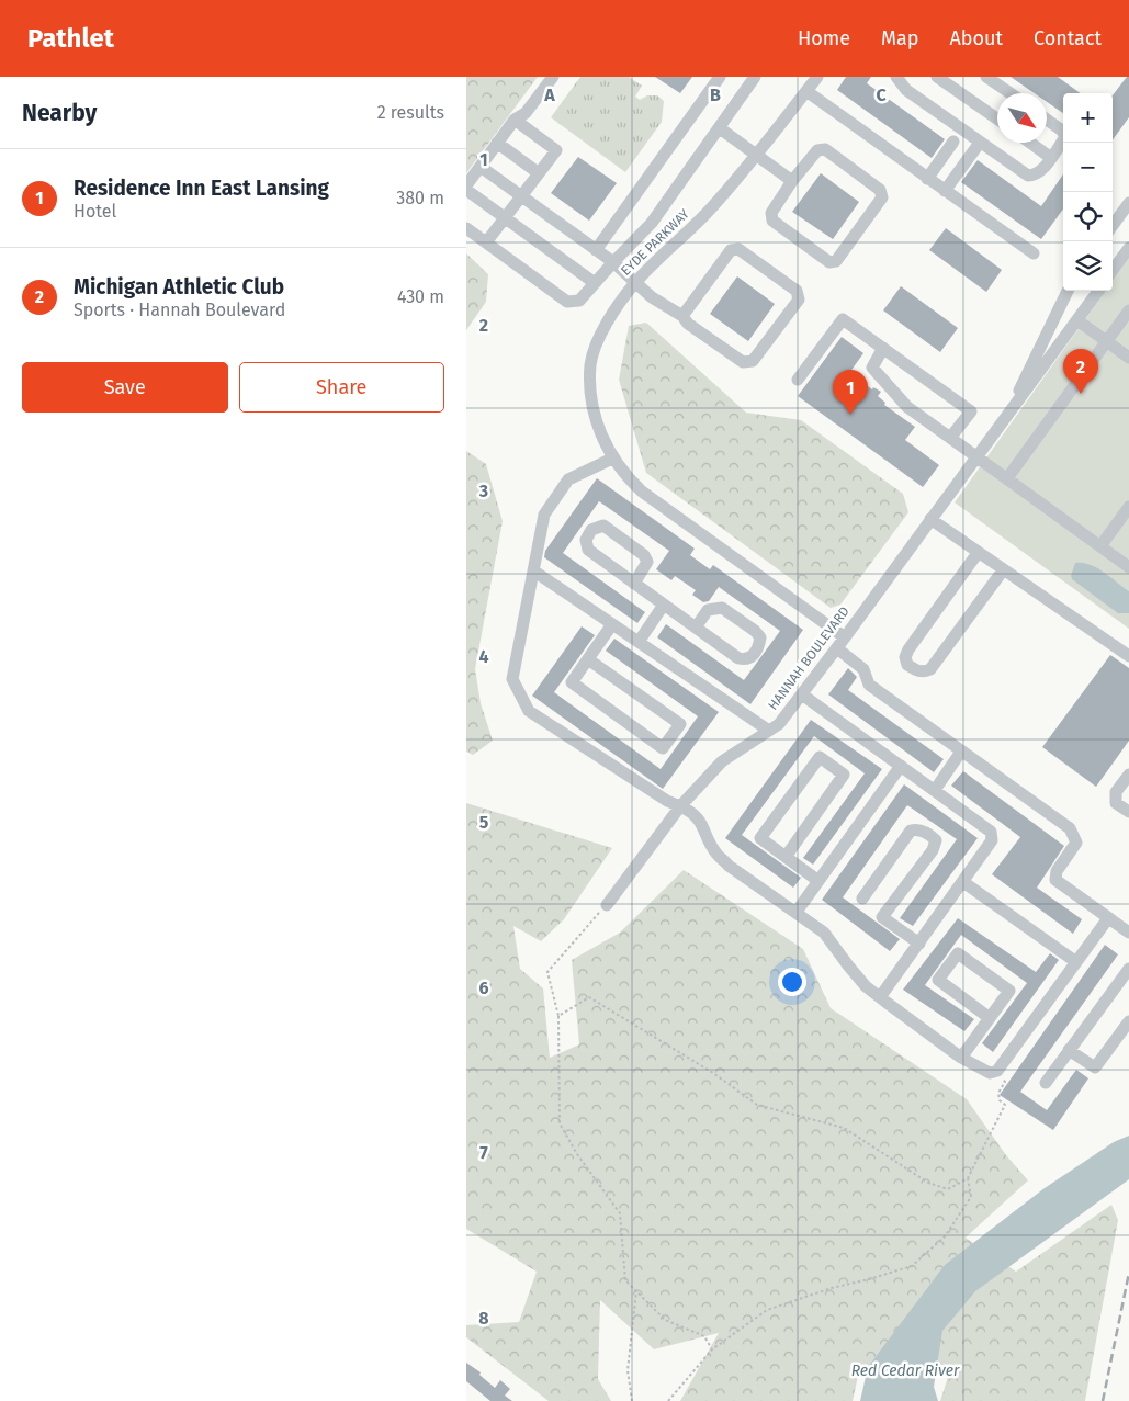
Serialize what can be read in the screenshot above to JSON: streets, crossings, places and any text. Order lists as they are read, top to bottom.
{
  "streets": {
    "street": ["EYDE PARKWAY", "HANNAH BOULEVARD"]
  },
  "crossings": [
    ["EYDE PARKWAY", "HANNAH BOULEVARD"]
  ],
  "water": ["Red Cedar River"],
  "north": "bottom right",
  "page": {
    "header": "Pathlet",
    "nav": [
      "Home",
      "Map",
      "About",
      "Contact"
    ],
    "heading": ["Nearby", "2 results"],
    "map_buttons": ["+", "−"],
    "list": [
      {
        "mark": "1",
        "name": "Residence Inn East Lansing",
        "note": "Hotel",
        "value": "380 m"
      },
      {
        "mark": "2",
        "name": "Michigan Athletic Club",
        "note": "Sports · Hannah Boulevard",
        "value": "430 m"
      }
    ],
    "buttons": ["Save", "Share"],
    "pins": ["2", "1"]
  },
  "grid": {
    "columns": ["A", "B", "C"],
    "rows": [
      "1",
      "2",
      "3",
      "4",
      "5",
      "6",
      "7",
      "8"
    ]
  }
}
